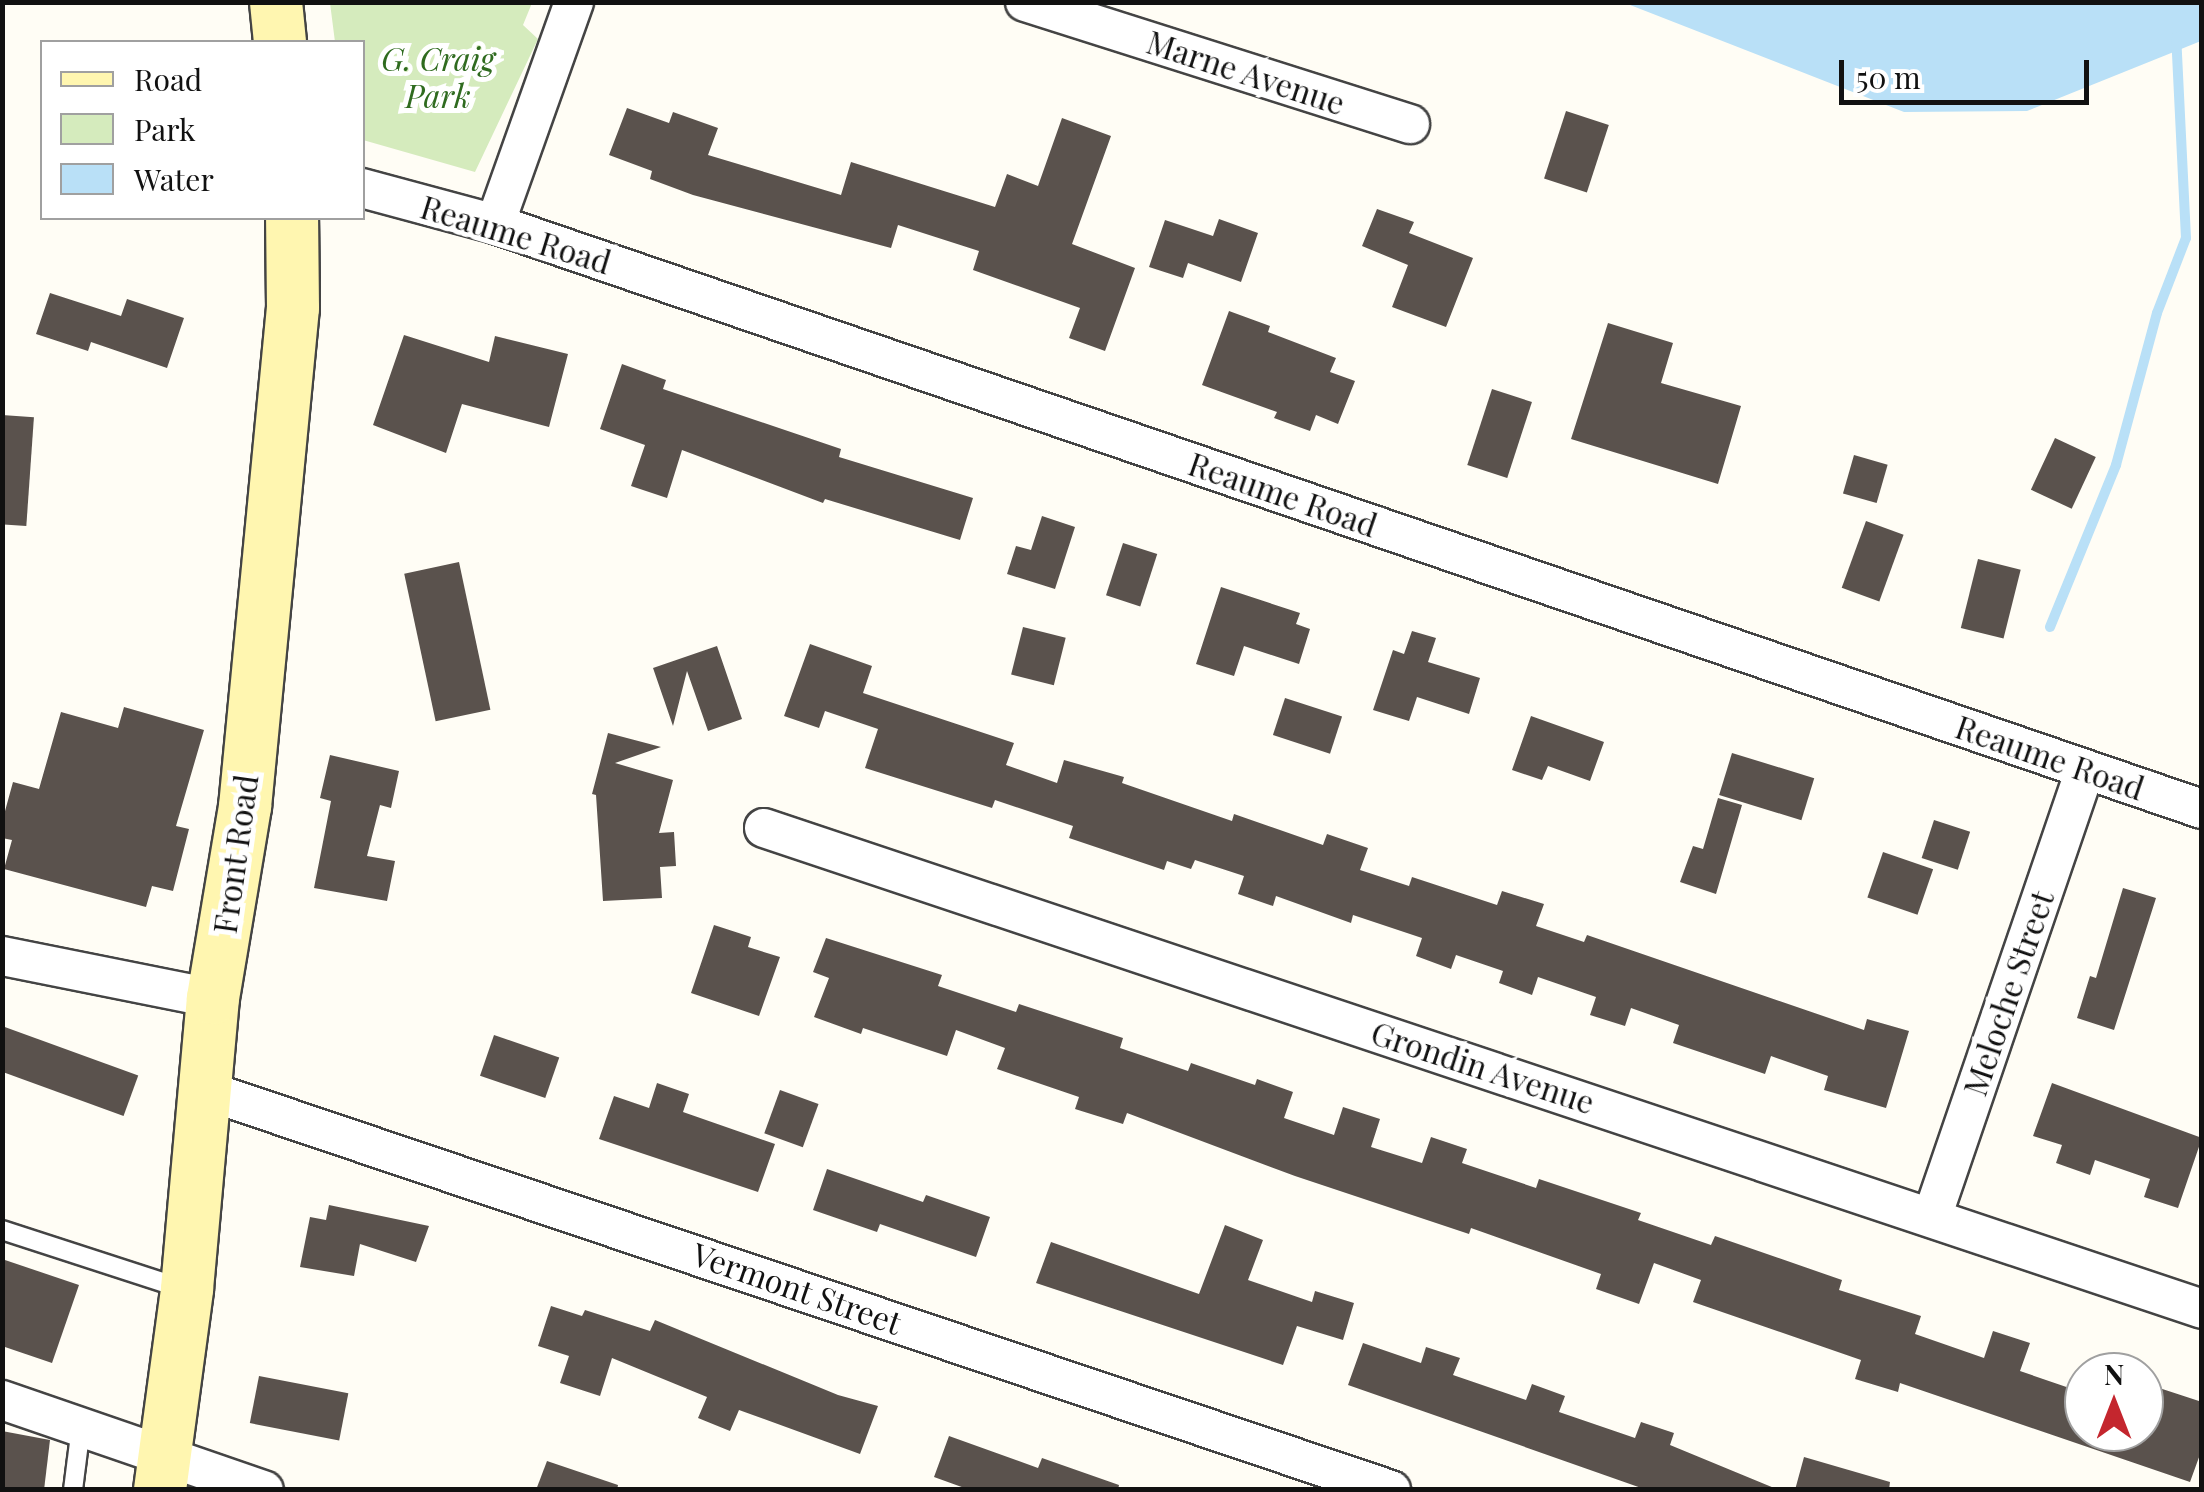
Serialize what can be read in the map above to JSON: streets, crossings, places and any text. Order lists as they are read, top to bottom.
{
  "streets": {
    "main road": ["Front Road"],
    "street": [
      "Marne Avenue",
      "Reaume Road",
      "Meloche Street",
      "Grondin Avenue",
      "Vermont Street"
    ]
  },
  "crossings": [
    ["Reaume Road", "Meloche Street"],
    ["Front Road", "Vermont Street"],
    ["Meloche Street", "Grondin Avenue"]
  ],
  "parks": ["G. Craig Park"],
  "legend": ["Road", "Park", "Water"],
  "scale_bar": "50 m",
  "north": "top"
}
